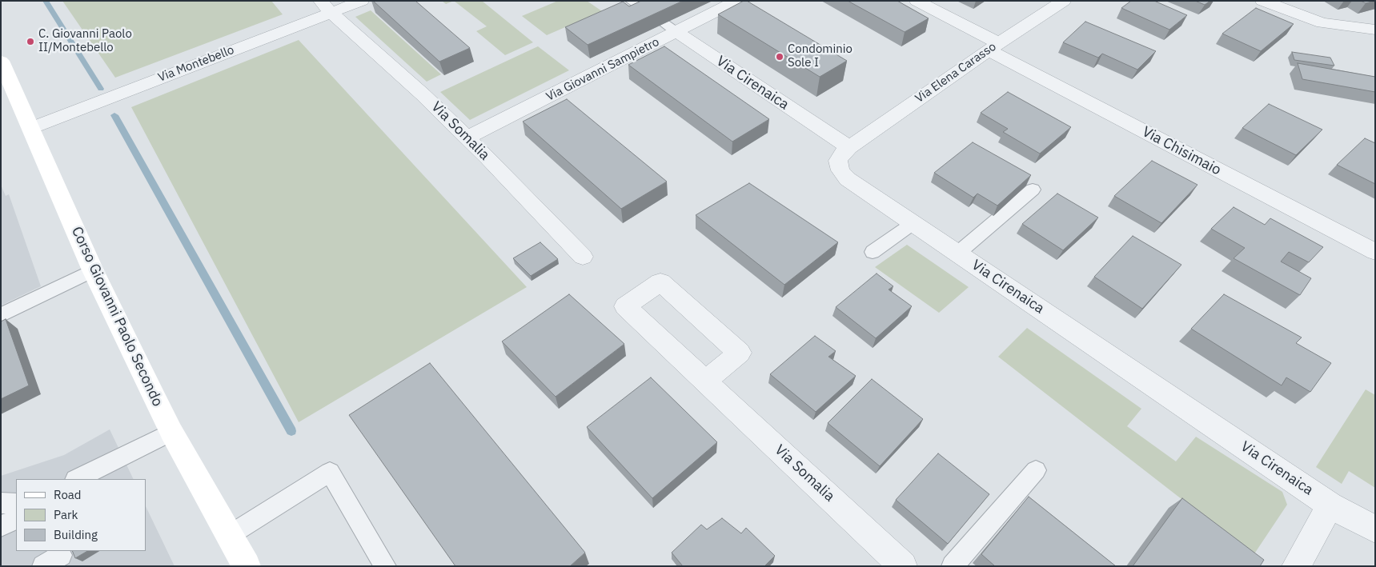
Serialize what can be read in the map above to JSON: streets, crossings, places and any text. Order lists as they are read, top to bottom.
{
  "streets": {
    "main road": ["Corso Giovanni Paolo Secondo"],
    "street": [
      "Via Montebello",
      "Via Giovanni Sampietro",
      "Via Elena Carasso",
      "Via Cirenaica",
      "Via Somalia",
      "Via Chisimaio"
    ]
  },
  "crossings": [
    ["Via Montebello", "Via Somalia"],
    ["Via Montebello", "Corso Giovanni Paolo Secondo"],
    ["Via Giovanni Sampietro", "Via Cirenaica"],
    ["Via Giovanni Sampietro", "Via Somalia"],
    ["Via Elena Carasso", "Via Cirenaica"],
    ["Via Elena Carasso", "Via Chisimaio"]
  ],
  "places": ["C. Giovanni Paolo II/Montebello", "Condominio Sole I"],
  "legend": ["Road", "Park", "Building"]
}
